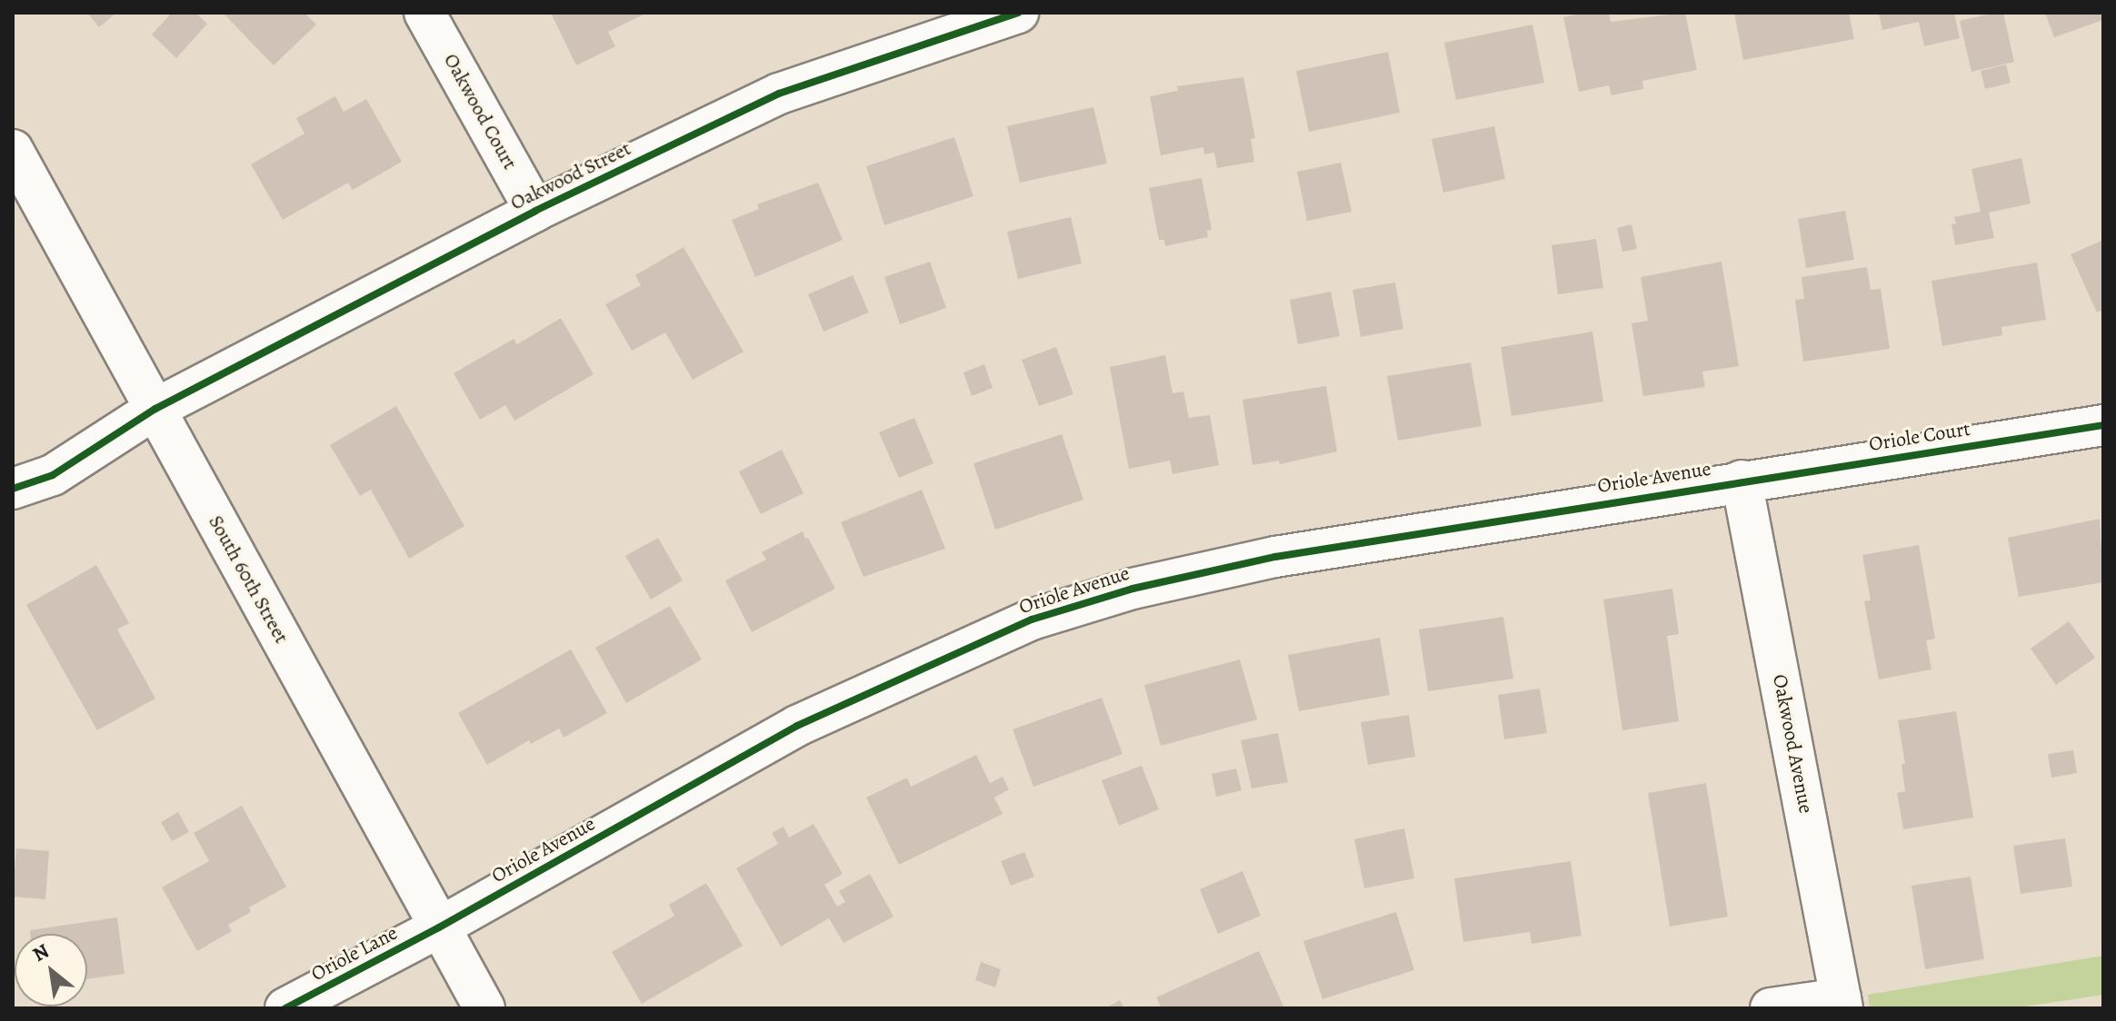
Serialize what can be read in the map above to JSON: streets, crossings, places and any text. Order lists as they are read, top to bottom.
{
  "streets": {
    "street": [
      "Oakwood Court",
      "Oakwood Street",
      "Oriole Court",
      "Oriole Avenue",
      "South 60th Street",
      "Oakwood Avenue",
      "Oriole Lane"
    ]
  },
  "crossings": [
    ["Oakwood Court", "Oakwood Street"],
    ["Oakwood Street", "South 60th Street"],
    ["Oriole Court", "Oriole Avenue"],
    ["Oriole Court", "Oakwood Avenue"],
    ["Oriole Avenue", "South 60th Street"],
    ["Oriole Avenue", "Oakwood Avenue"],
    ["Oriole Avenue", "Oriole Lane"],
    ["South 60th Street", "Oriole Lane"]
  ],
  "north": "top left"
}
